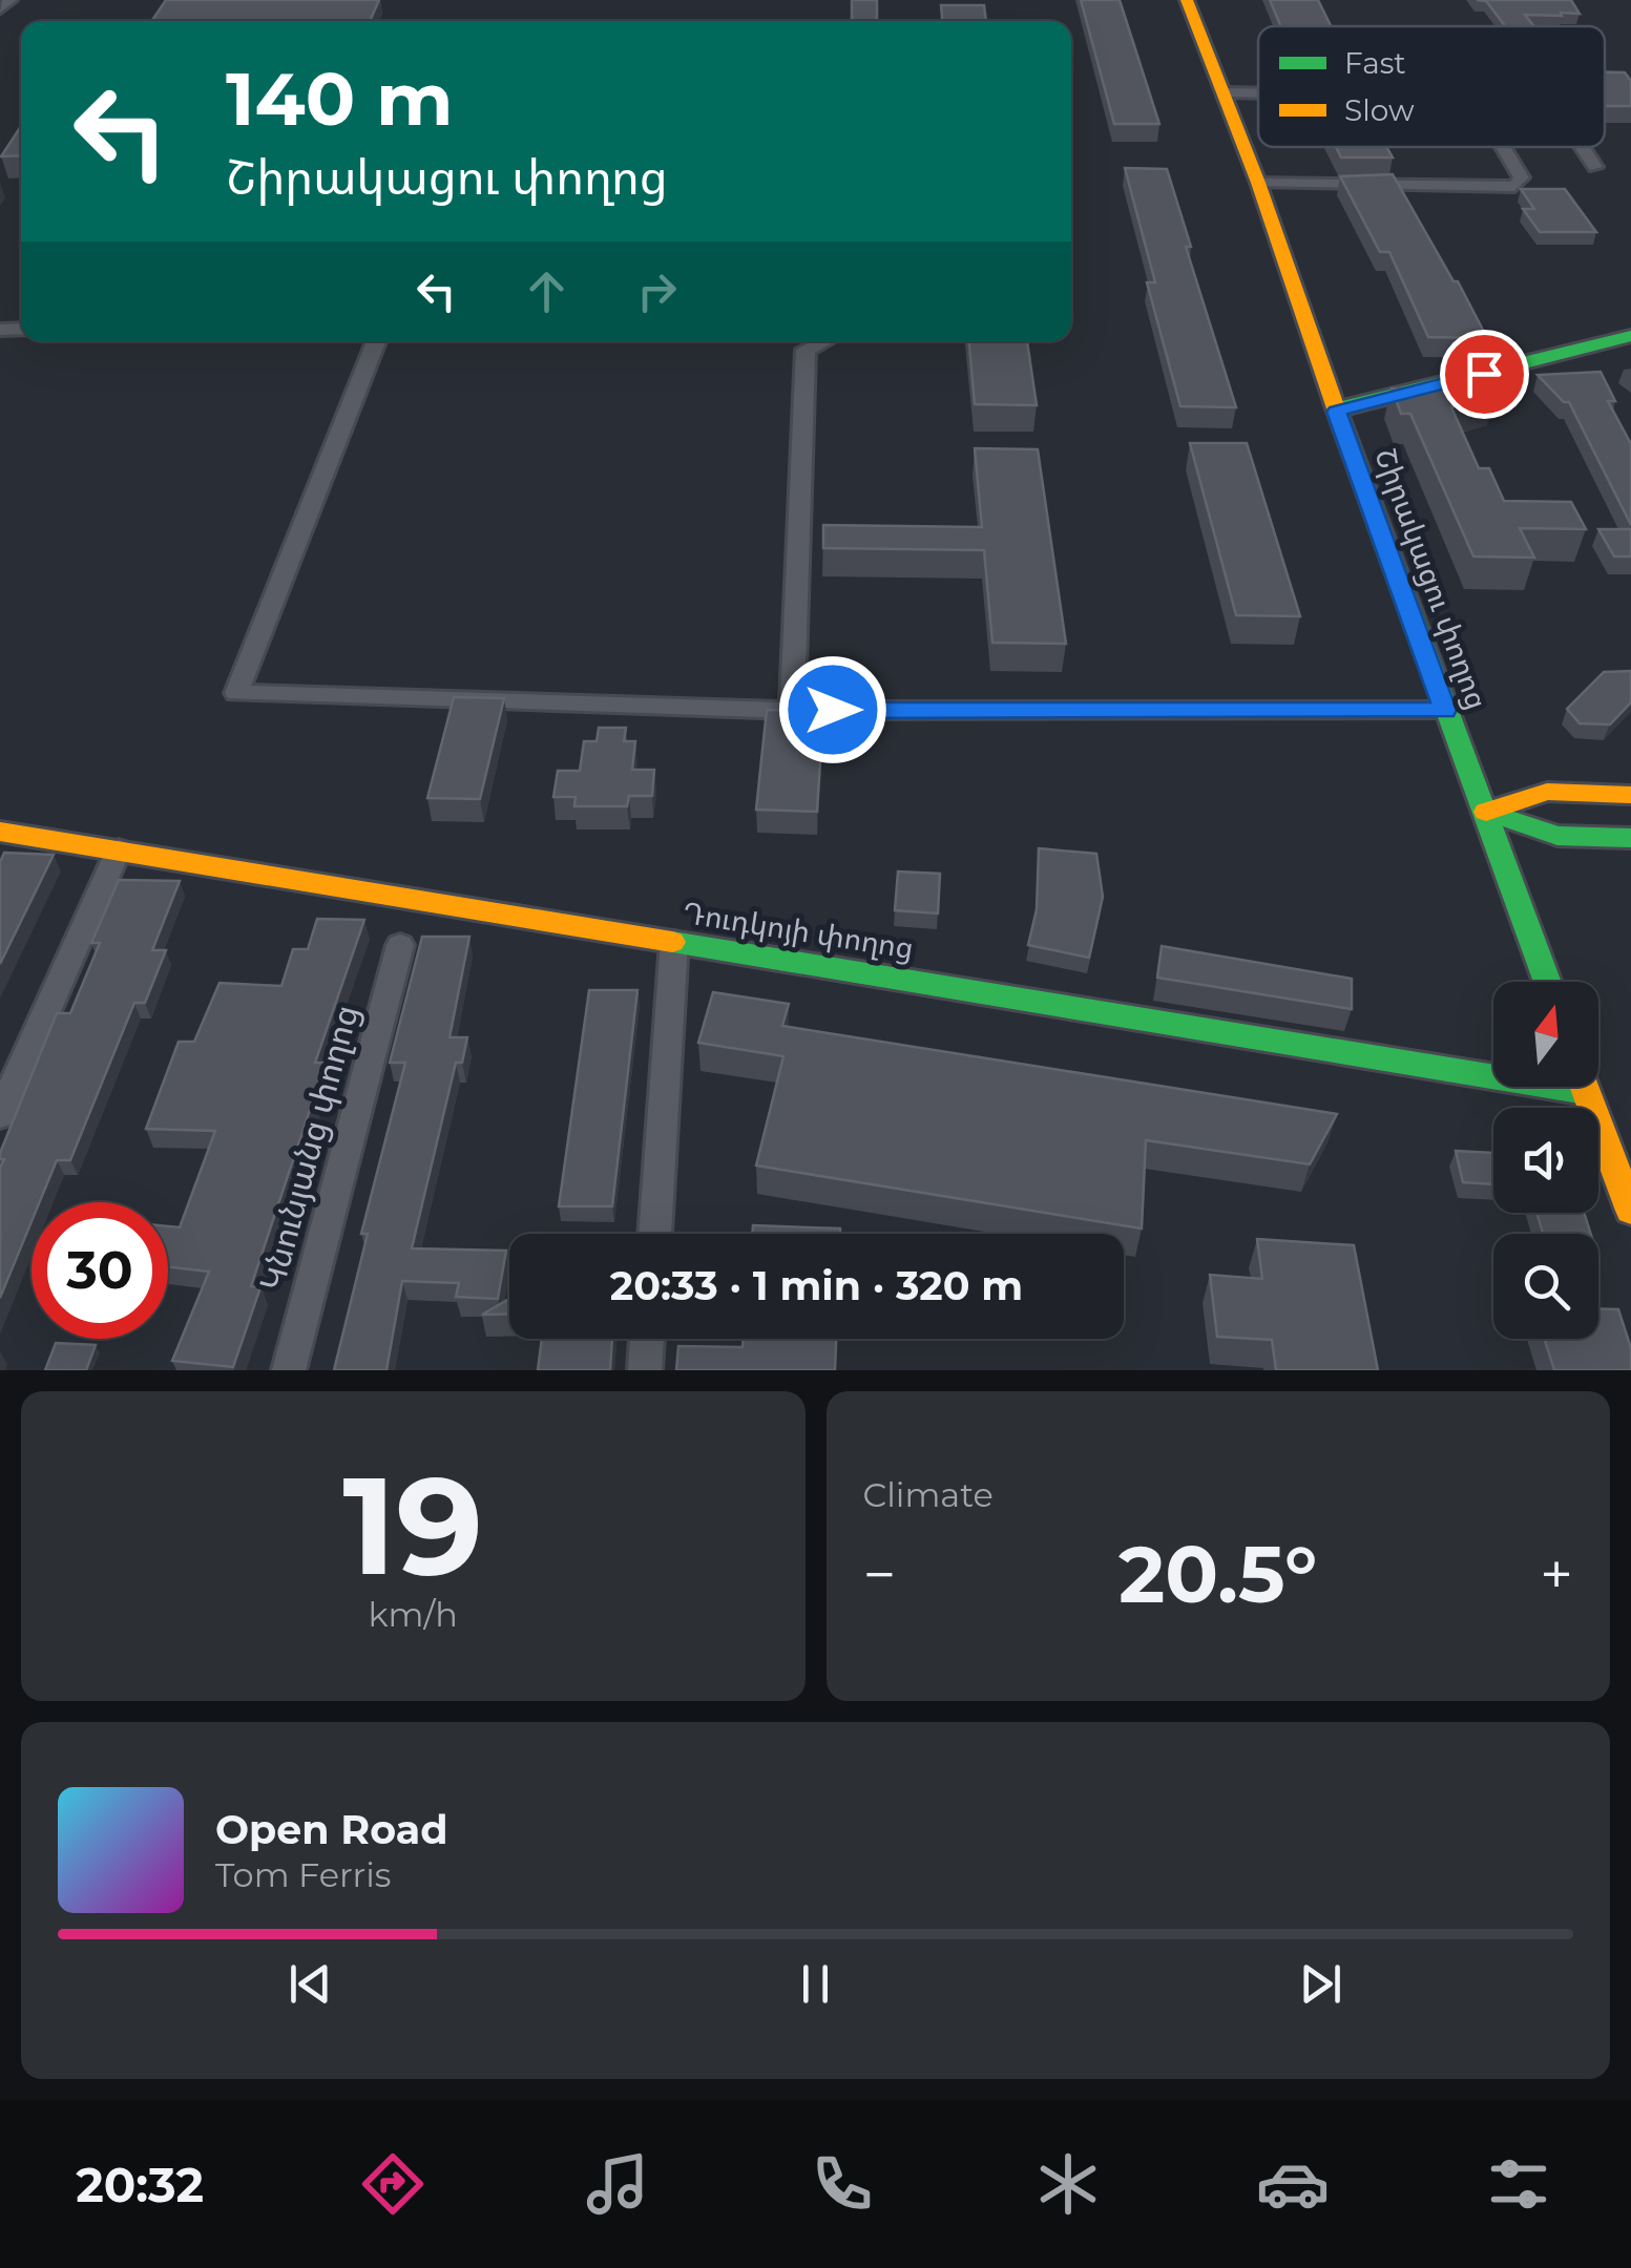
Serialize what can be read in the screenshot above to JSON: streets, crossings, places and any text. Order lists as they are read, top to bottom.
{
  "streets": {
    "main road": ["Շիրակացու փողոց", "Դուդկոյի փողոց"],
    "street": ["Կնունյանց փողոց"]
  },
  "legend": ["Fast", "Slow"],
  "north": "top",
  "page": {
    "turn": ["140 m", "Շիրակացու փողոց"],
    "limit": "30",
    "trip": "20:33 · 1 min · 320 m",
    "tile": [
      ["19", "km/h"],
      "Climate"
    ],
    "heat": ["−", "20.5°", "+"],
    "song": ["Open Road", "Tom Ferris"],
    "tabs": "20:32"
  }
}
